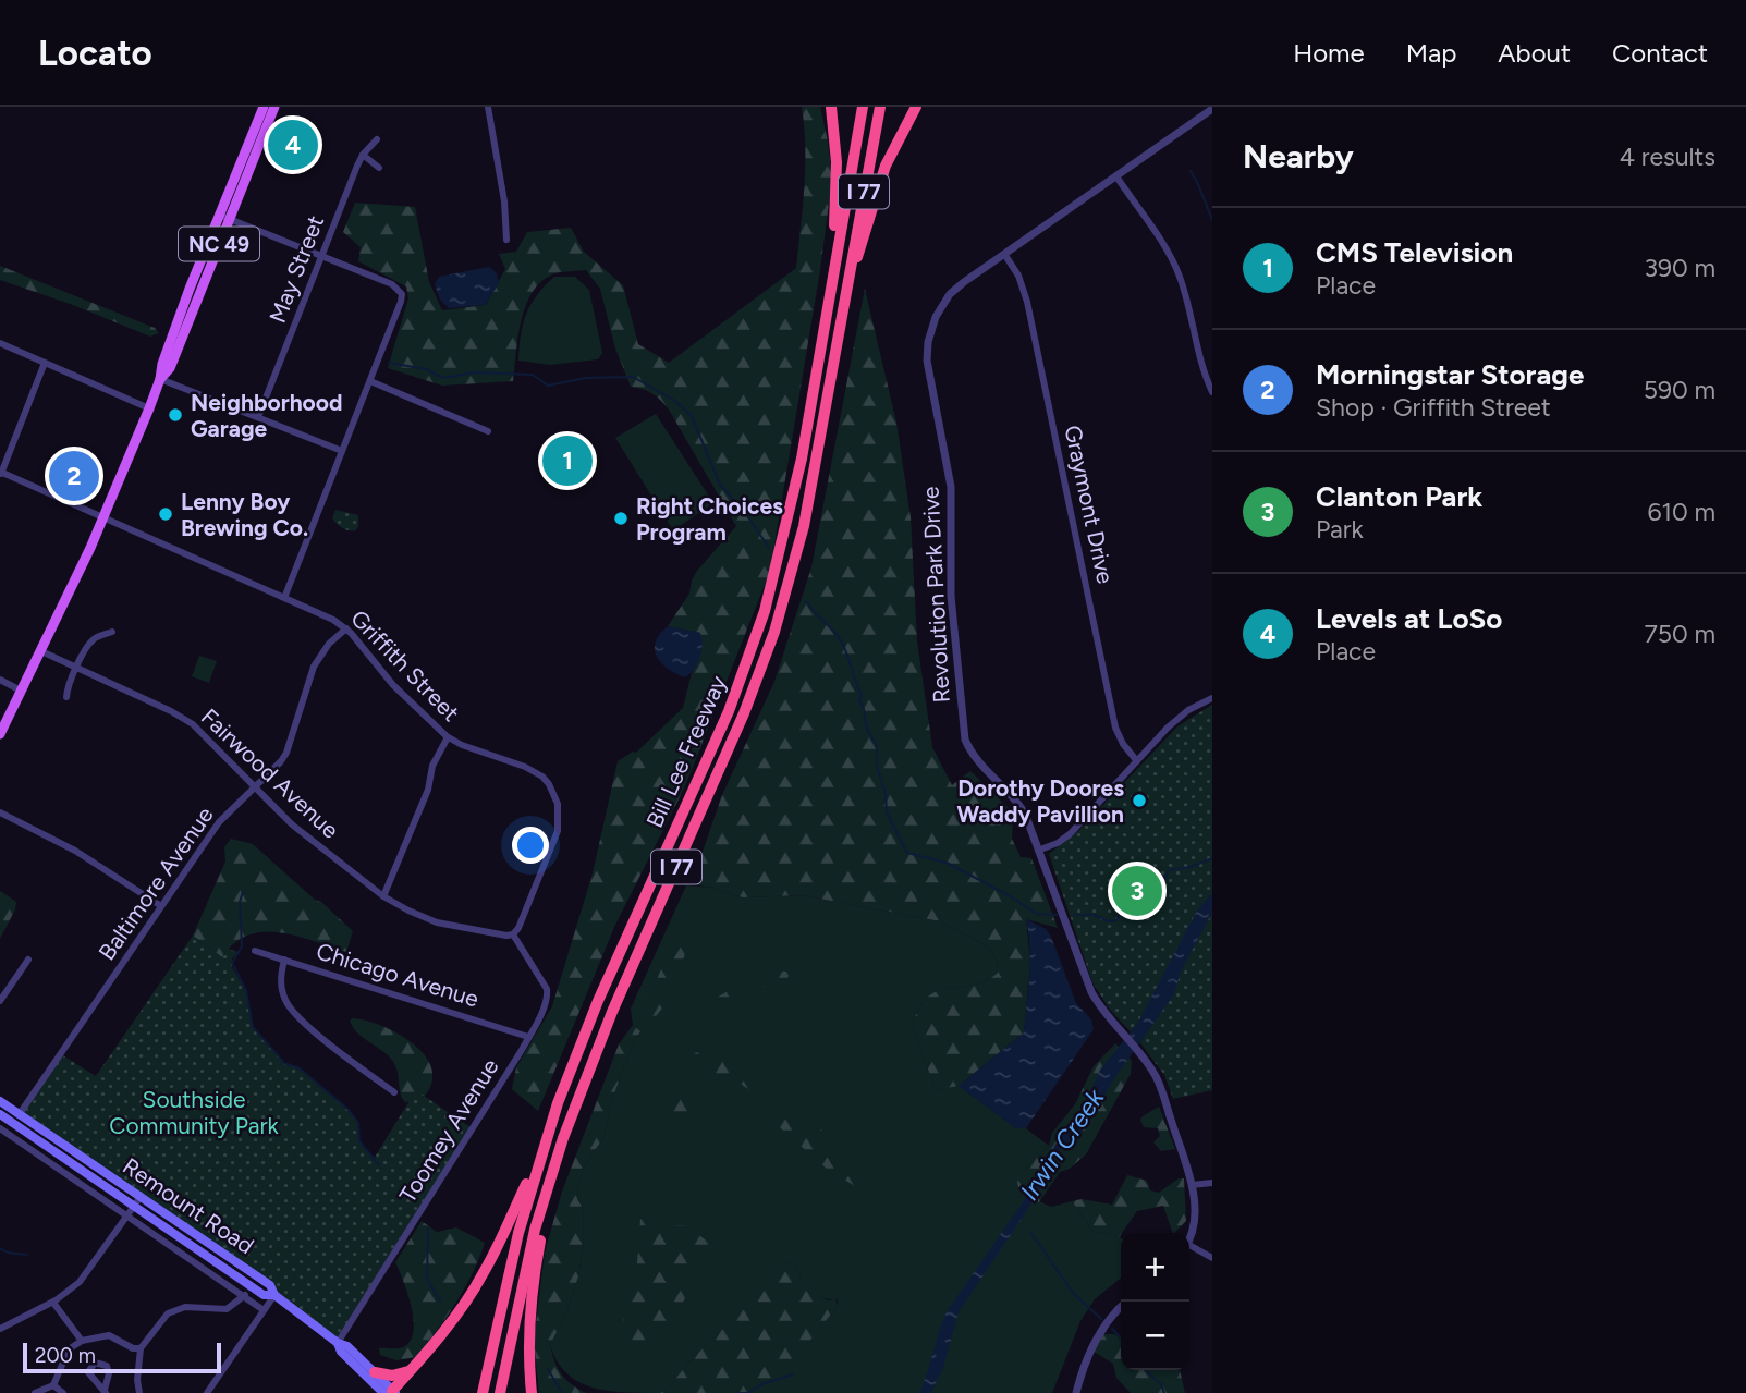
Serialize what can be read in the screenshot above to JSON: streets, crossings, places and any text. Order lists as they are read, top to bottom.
{
  "streets": {
    "highway": ["I 77", "Bill Lee Freeway"],
    "main road": ["NC 49", "Remount Road"],
    "street": [
      "May Street",
      "Graymont Drive",
      "Revolution Park Drive",
      "Griffith Street",
      "Fairwood Avenue",
      "Baltimore Avenue",
      "Chicago Avenue",
      "Toomey Avenue"
    ]
  },
  "crossings": [
    ["NC 49", "Griffith Street"],
    ["NC 49", "Fairwood Avenue"],
    ["Graymont Drive", "Revolution Park Drive"],
    ["Griffith Street", "Fairwood Avenue"],
    ["Griffith Street", "Baltimore Avenue"],
    ["Griffith Street", "Toomey Avenue"],
    ["Fairwood Avenue", "Baltimore Avenue"],
    ["Fairwood Avenue", "Toomey Avenue"],
    ["Baltimore Avenue", "Remount Road"],
    ["Chicago Avenue", "Toomey Avenue"],
    ["Toomey Avenue", "Remount Road"]
  ],
  "water": ["Irwin Creek"],
  "parks": ["Southside Community Park"],
  "places": [
    "Neighborhood Garage",
    "Lenny Boy Brewing Co.",
    "Right Choices Program",
    "Dorothy Doores Waddy Pavillion"
  ],
  "scale_bar": "200 m",
  "page": {
    "header": "Locato",
    "nav": [
      "Home",
      "Map",
      "About",
      "Contact"
    ],
    "heading": ["Nearby", "4 results"],
    "pins": [
      "4",
      "1",
      "2",
      "3"
    ],
    "list": [
      {
        "mark": "1",
        "name": "CMS Television",
        "note": "Place",
        "value": "390 m"
      },
      {
        "mark": "2",
        "name": "Morningstar Storage",
        "note": "Shop · Griffith Street",
        "value": "590 m"
      },
      {
        "mark": "3",
        "name": "Clanton Park",
        "note": "Park",
        "value": "610 m"
      },
      {
        "mark": "4",
        "name": "Levels at LoSo",
        "note": "Place",
        "value": "750 m"
      }
    ],
    "map_buttons": ["+", "−"],
    "scale": "200 m"
  }
}
